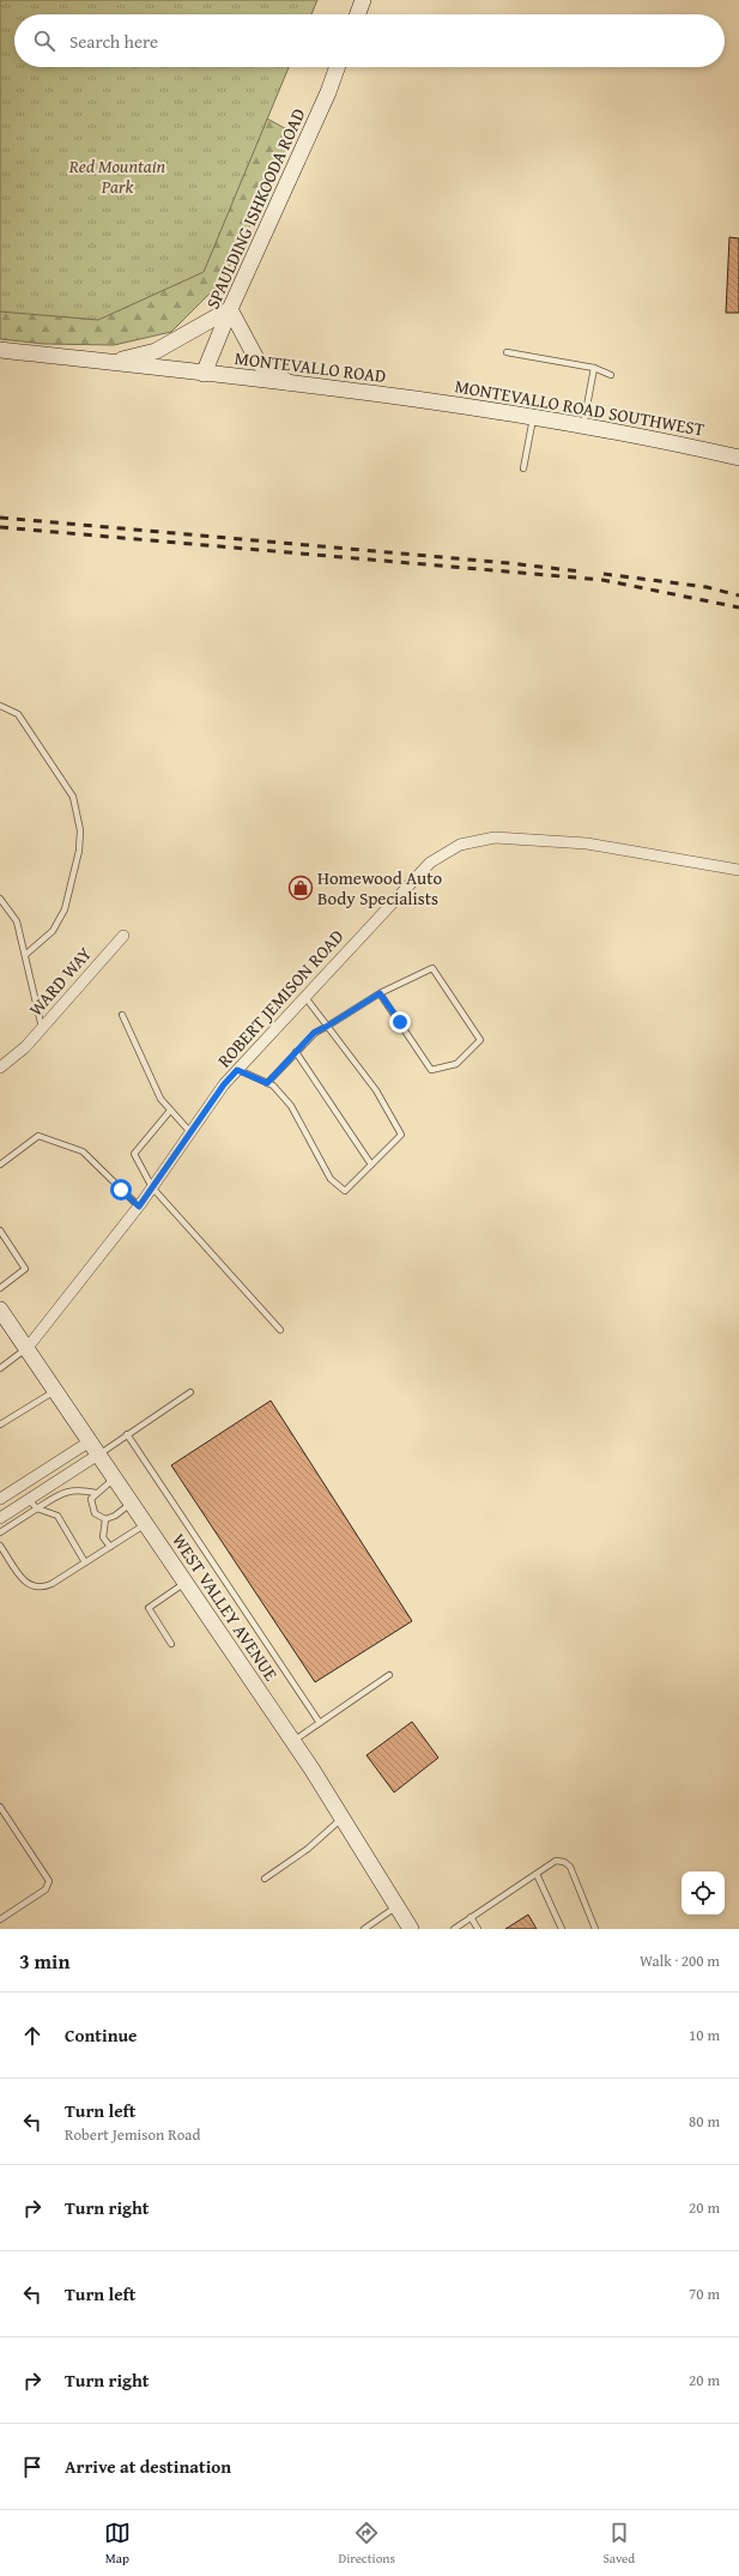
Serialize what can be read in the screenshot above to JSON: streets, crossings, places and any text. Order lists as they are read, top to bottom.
{
  "streets": {
    "street": [
      "SPAULDING ISHKOODA ROAD",
      "MONTEVALLO ROAD",
      "MONTEVALLO ROAD SOUTHWEST",
      "WARD WAY",
      "ROBERT JEMISON ROAD",
      "WEST VALLEY AVENUE"
    ]
  },
  "crossings": [
    ["SPAULDING ISHKOODA ROAD", "MONTEVALLO ROAD"],
    ["MONTEVALLO ROAD", "MONTEVALLO ROAD SOUTHWEST"],
    ["ROBERT JEMISON ROAD", "WEST VALLEY AVENUE"]
  ],
  "parks": ["Red Mountain Park"],
  "places": {
    "shop": ["Homewood Auto Body Specialists"]
  },
  "page": {
    "search": "Search here",
    "heading": ["3 min", "Walk · 200 m"],
    "list": [
      ["Continue", "10 m"],
      ["Turn left", "Robert Jemison Road", "80 m"],
      ["Turn right", "20 m"],
      ["Turn left", "70 m"],
      ["Turn right", "20 m"],
      "Arrive at destination"
    ],
    "nav": ["Map", "Directions", "Saved"]
  }
}
